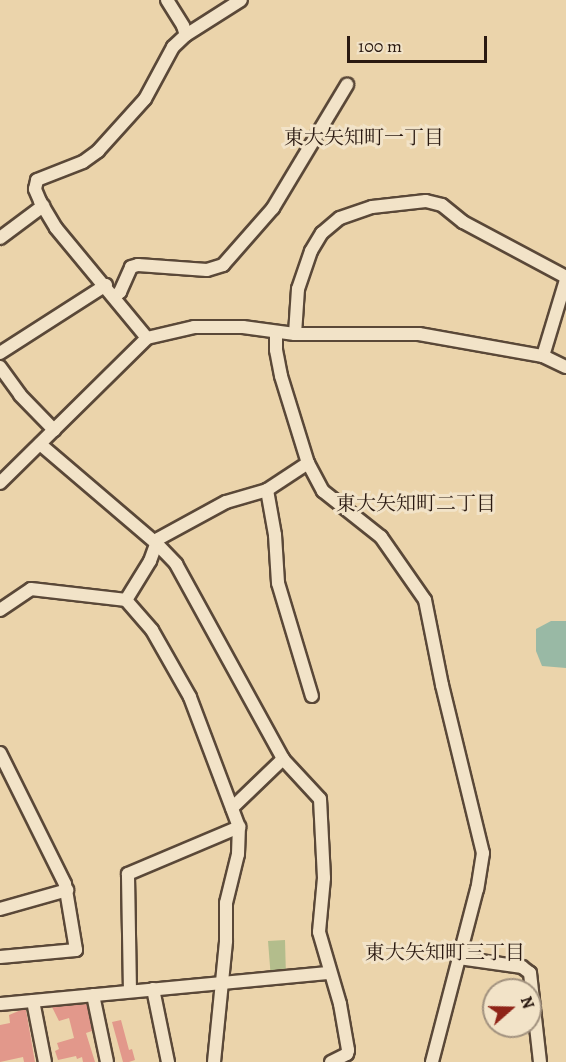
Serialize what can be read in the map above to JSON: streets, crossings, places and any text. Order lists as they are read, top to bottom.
{
  "districts": ["東大矢知町一丁目", "東大矢知町二丁目", "東大矢知町三丁目"],
  "scale_bar": "100 m",
  "north": "right"
}
